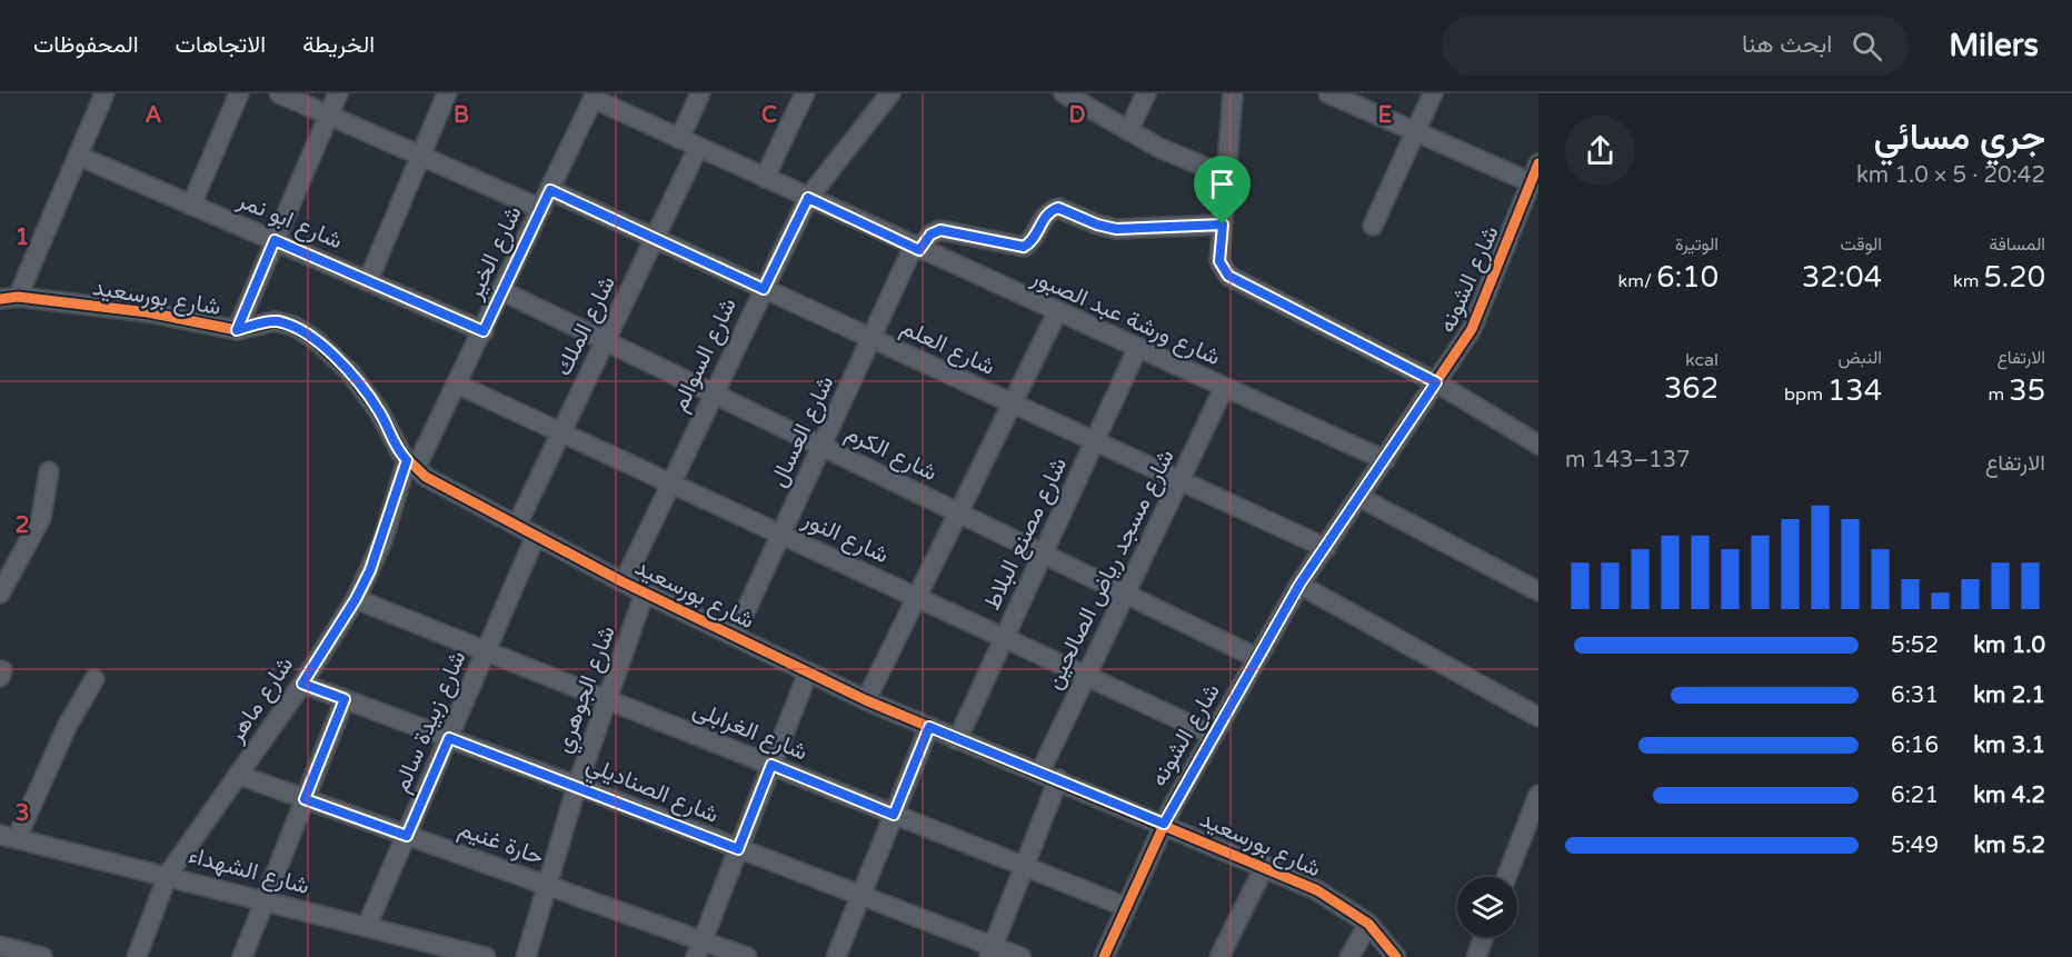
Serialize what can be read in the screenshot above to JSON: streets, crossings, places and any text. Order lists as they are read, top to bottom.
{
  "streets": {
    "street": [
      "شارع ابو نمر",
      "شارع الخير",
      "شارع الشونه",
      "شارع بورسعيد",
      "شارع ورشة عبد الصبور",
      "شارع الملك",
      "شارع العلم",
      "شارع السوالم",
      "شارع العسال",
      "شارع الكرم",
      "شارع مصنع البلاط",
      "شارع النور",
      "شارع مسجد رياض الصالحين",
      "شارع الجوهري",
      "شارع ماهر",
      "شارع زبيدة سالم",
      "شارع الغرابلى",
      "شارع الصناديلي",
      "حارة غنيم",
      "شارع الشهداء"
    ]
  },
  "crossings": [
    ["شارع ابو نمر", "شارع الخير"],
    ["شارع الخير", "شارع بورسعيد"],
    ["شارع الخير", "شارع ورشة عبد الصبور"],
    ["شارع الخير", "شارع العلم"],
    ["شارع الخير", "شارع الكرم"],
    ["شارع الخير", "شارع النور"],
    ["شارع الخير", "شارع ماهر"],
    ["شارع الشونه", "شارع بورسعيد"],
    ["شارع الشونه", "شارع ورشة عبد الصبور"],
    ["شارع الشونه", "شارع العلم"],
    ["شارع الشونه", "شارع الكرم"],
    ["شارع الشونه", "شارع النور"],
    ["شارع الشونه", "شارع الغرابلى"],
    ["شارع بورسعيد", "شارع الملك"],
    ["شارع بورسعيد", "شارع السوالم"],
    ["شارع بورسعيد", "شارع العسال"],
    ["شارع بورسعيد", "شارع مصنع البلاط"],
    ["شارع بورسعيد", "شارع مسجد رياض الصالحين"],
    ["شارع بورسعيد", "شارع الجوهري"],
    ["شارع بورسعيد", "شارع ماهر"],
    ["شارع بورسعيد", "شارع زبيدة سالم"],
    ["شارع ورشة عبد الصبور", "شارع الملك"],
    ["شارع ورشة عبد الصبور", "شارع السوالم"],
    ["شارع ورشة عبد الصبور", "شارع العسال"],
    ["شارع ورشة عبد الصبور", "شارع مصنع البلاط"],
    ["شارع ورشة عبد الصبور", "شارع مسجد رياض الصالحين"],
    ["شارع الملك", "شارع العلم"],
    ["شارع الملك", "شارع الكرم"],
    ["شارع الملك", "شارع النور"],
    ["شارع العلم", "شارع السوالم"],
    ["شارع العلم", "شارع العسال"],
    ["شارع العلم", "شارع مصنع البلاط"],
    ["شارع العلم", "شارع مسجد رياض الصالحين"],
    ["شارع السوالم", "شارع الكرم"],
    ["شارع السوالم", "شارع النور"],
    ["شارع العسال", "شارع الكرم"],
    ["شارع العسال", "شارع النور"],
    ["شارع الكرم", "شارع مصنع البلاط"],
    ["شارع الكرم", "شارع مسجد رياض الصالحين"],
    ["شارع مصنع البلاط", "شارع النور"],
    ["شارع النور", "شارع مسجد رياض الصالحين"],
    ["شارع الجوهري", "شارع الغرابلى"],
    ["شارع الجوهري", "شارع الصناديلي"],
    ["شارع الجوهري", "حارة غنيم"],
    ["شارع ماهر", "شارع الغرابلى"],
    ["شارع ماهر", "شارع الصناديلي"],
    ["شارع ماهر", "حارة غنيم"],
    ["شارع ماهر", "شارع الشهداء"],
    ["شارع زبيدة سالم", "شارع الغرابلى"],
    ["شارع زبيدة سالم", "شارع الصناديلي"],
    ["شارع زبيدة سالم", "حارة غنيم"],
    ["شارع زبيدة سالم", "شارع الشهداء"]
  ],
  "page": {
    "header": "Milers",
    "search": "ابحث هنا",
    "nav": ["الخريطة", "الاتجاهات", "المحفوظات"],
    "heading": ["جري مسائي", "20:42 · 5 × 1.0 km"],
    "stats": [
      ["المسافة", "5.20 km"],
      ["الوقت", "32:04"],
      ["الوتيرة", "6:10 /km"],
      ["الارتفاع", "35 m"],
      ["النبض", "134 bpm"],
      ["kcal", "362"]
    ],
    "chart": ["الارتفاع", "137–143 m"],
    "list": [
      {
        "name": "1.0 km",
        "note": "5:52"
      },
      {
        "name": "2.1 km",
        "note": "6:31"
      },
      {
        "name": "3.1 km",
        "note": "6:16"
      },
      {
        "name": "4.2 km",
        "note": "6:21"
      },
      {
        "name": "5.2 km",
        "note": "5:49"
      }
    ]
  },
  "grid": {
    "columns": [
      "A",
      "B",
      "C",
      "D",
      "E"
    ],
    "rows": ["1", "2", "3"]
  }
}
